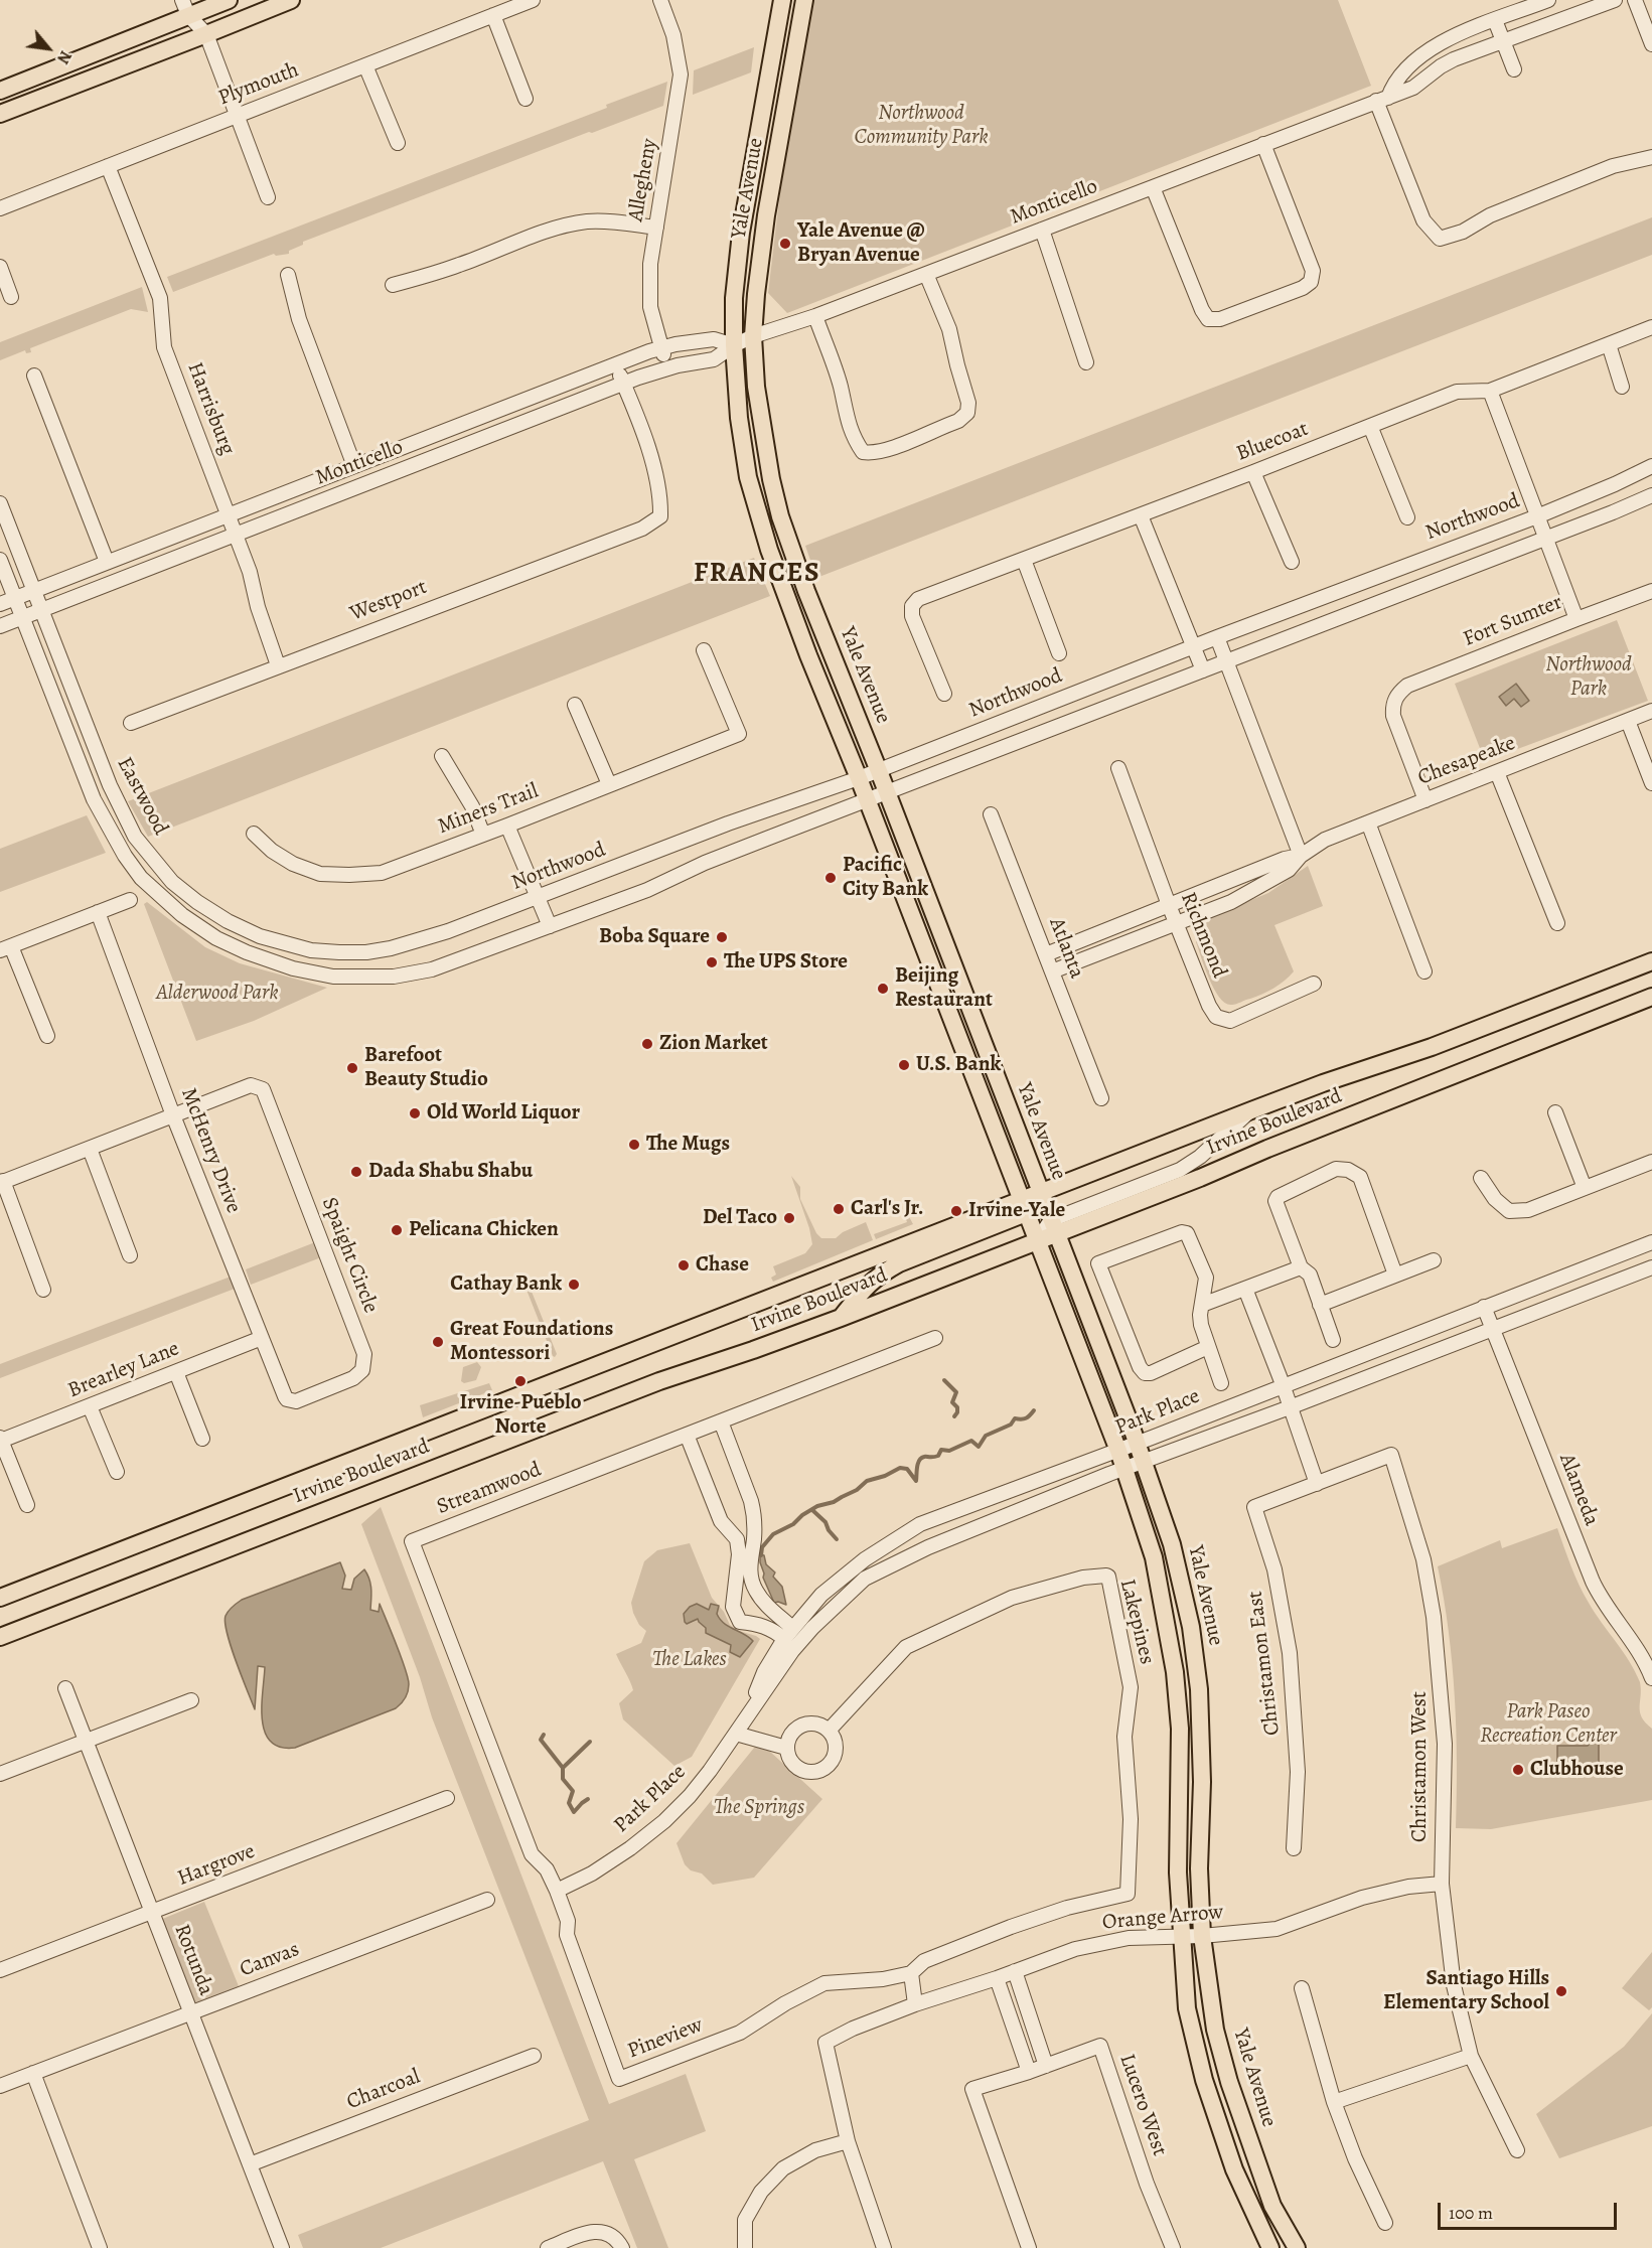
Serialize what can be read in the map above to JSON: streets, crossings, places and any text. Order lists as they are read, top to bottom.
{
  "streets": {
    "main road": ["Yale Avenue", "Irvine Boulevard"],
    "street": [
      "Plymouth",
      "Allegheny",
      "Monticello",
      "Harrisburg",
      "Bluecoat",
      "Northwood",
      "Westport",
      "Fort Sumter",
      "Chesapeake",
      "Eastwood",
      "Miners Trail",
      "Richmond",
      "Atlanta",
      "McHenry Drive",
      "Spaight Circle",
      "Brearley Lane",
      "Park Place",
      "Streamwood",
      "Alameda",
      "Lakepines",
      "Christamon East",
      "Christamon West",
      "Hargrove",
      "Orange Arrow",
      "Rotunda",
      "Canvas",
      "Pineview",
      "Charcoal",
      "Lucero West"
    ]
  },
  "crossings": [
    ["Plymouth", "Harrisburg"],
    ["Allegheny", "Monticello"],
    ["Yale Avenue", "Monticello"],
    ["Yale Avenue", "Northwood"],
    ["Yale Avenue", "Irvine Boulevard"],
    ["Yale Avenue", "Park Place"],
    ["Yale Avenue", "Orange Arrow"],
    ["Monticello", "Harrisburg"],
    ["Monticello", "Westport"],
    ["Monticello", "Eastwood"],
    ["Harrisburg", "Westport"],
    ["Northwood", "Eastwood"],
    ["Fort Sumter", "Chesapeake"],
    ["Chesapeake", "Richmond"],
    ["Chesapeake", "Atlanta"],
    ["McHenry Drive", "Spaight Circle"],
    ["McHenry Drive", "Brearley Lane"],
    ["Park Place", "Streamwood"],
    ["Park Place", "Alameda"],
    ["Park Place", "Pineview"],
    ["Streamwood", "Pineview"],
    ["Lakepines", "Pineview"],
    ["Christamon East", "Christamon West"],
    ["Christamon West", "Orange Arrow"],
    ["Hargrove", "Rotunda"],
    ["Rotunda", "Canvas"],
    ["Rotunda", "Charcoal"]
  ],
  "districts": ["FRANCES"],
  "parks": [
    "Northwood Community Park",
    "Northwood Park",
    "Alderwood Park",
    "The Lakes",
    "Park Paseo Recreation Center",
    "The Springs"
  ],
  "places": [
    "Yale Avenue @ Bryan Avenue",
    "Pacific City Bank",
    "Boba Square",
    "The UPS Store",
    "Beijing Restaurant",
    "Zion Market",
    "U.S. Bank",
    "Barefoot Beauty Studio",
    "Old World Liquor",
    "The Mugs",
    "Dada Shabu Shabu",
    "Carl's Jr.",
    "Irvine-Yale",
    "Del Taco",
    "Pelicana Chicken",
    "Chase",
    "Cathay Bank",
    "Great Foundations Montessori",
    "Irvine-Pueblo Norte",
    "Clubhouse",
    "Santiago Hills Elementary School"
  ],
  "scale_bar": "100 m",
  "north": "bottom right"
}
